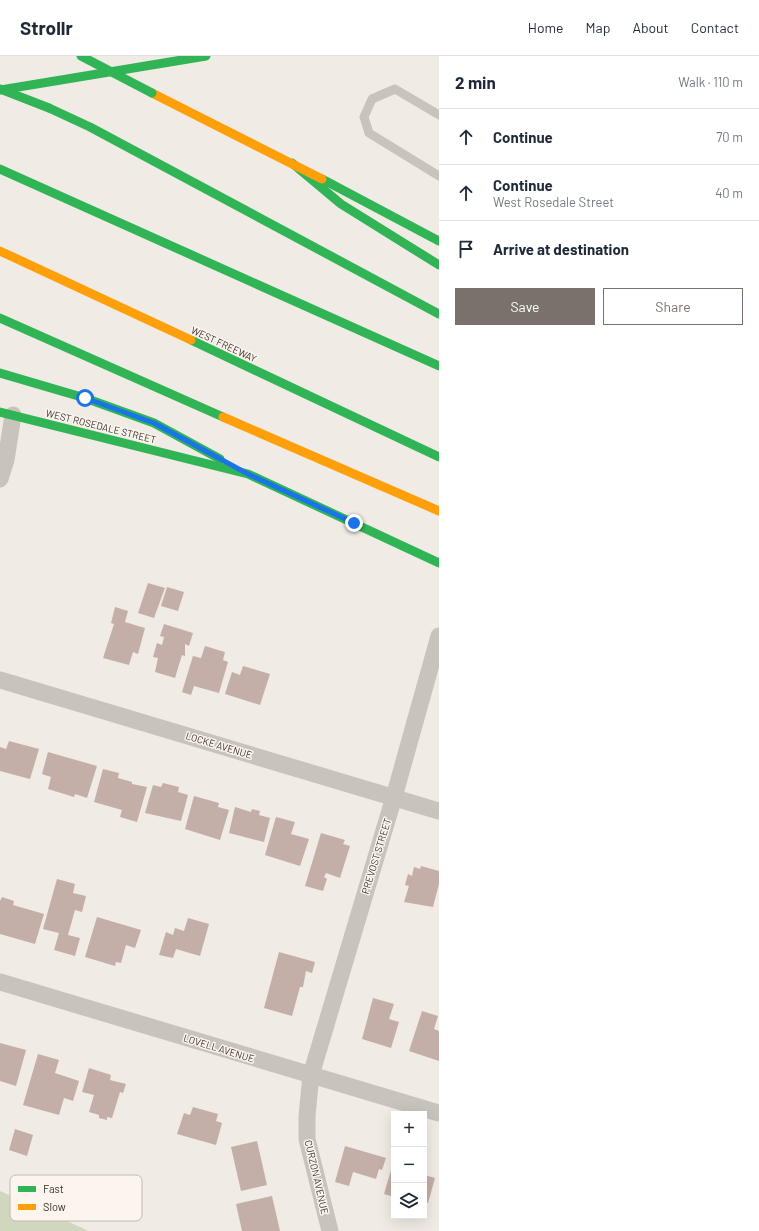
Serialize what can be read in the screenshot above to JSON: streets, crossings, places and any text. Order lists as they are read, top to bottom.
{
  "streets": {
    "main road": ["WEST FREEWAY", "WEST ROSEDALE STREET"],
    "street": [
      "LOCKE AVENUE",
      "PREVOST STREET",
      "LOVELL AVENUE",
      "CURZON AVENUE"
    ]
  },
  "crossings": [
    ["LOCKE AVENUE", "PREVOST STREET"],
    ["PREVOST STREET", "LOVELL AVENUE"],
    ["PREVOST STREET", "CURZON AVENUE"],
    ["LOVELL AVENUE", "CURZON AVENUE"]
  ],
  "legend": ["Fast", "Slow"],
  "page": {
    "header": "Strollr",
    "nav": [
      "Home",
      "Map",
      "About",
      "Contact"
    ],
    "heading": ["2 min", "Walk · 110 m"],
    "list": [
      ["Continue", "70 m"],
      ["Continue", "West Rosedale Street", "40 m"],
      "Arrive at destination"
    ],
    "buttons": ["Save", "Share"],
    "map_buttons": ["+", "−"]
  }
}
